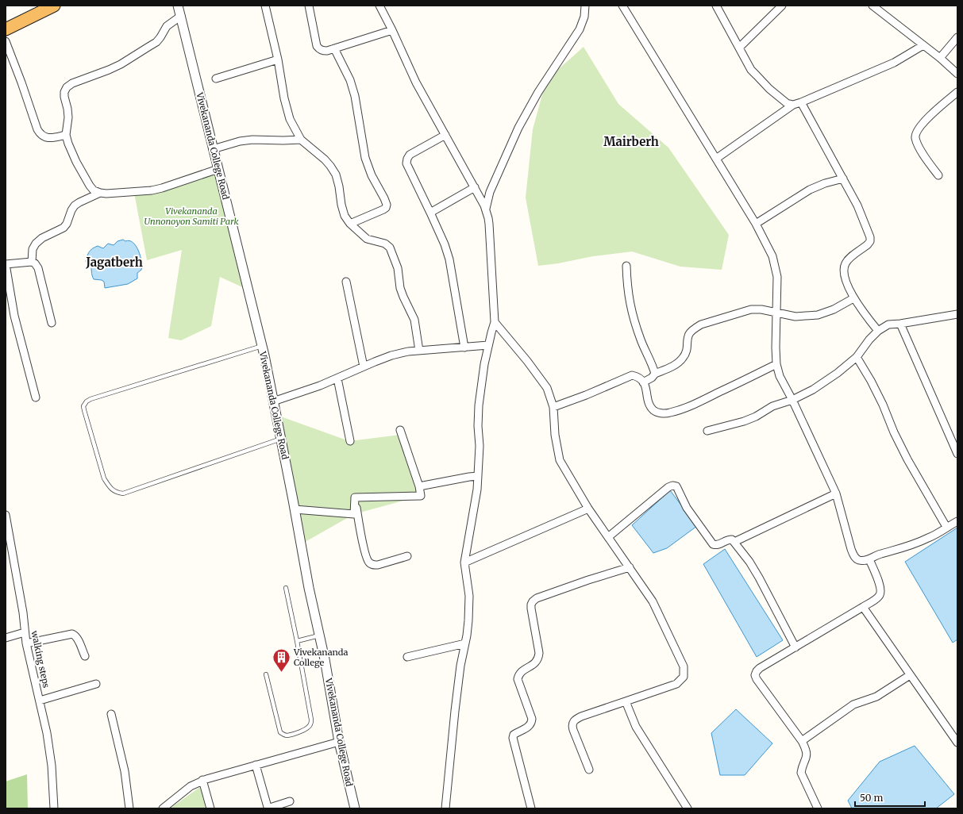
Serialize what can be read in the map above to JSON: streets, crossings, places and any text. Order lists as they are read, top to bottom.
{
  "streets": {
    "street": ["Vivekananda College Road", "walking steps"]
  },
  "districts": ["Mairberh", "Jagatberh"],
  "parks": ["Vivekananda Unnonoyon Samiti Park"],
  "places": {
    "building": ["Vivekananda College"]
  },
  "scale_bar": "50 m"
}
